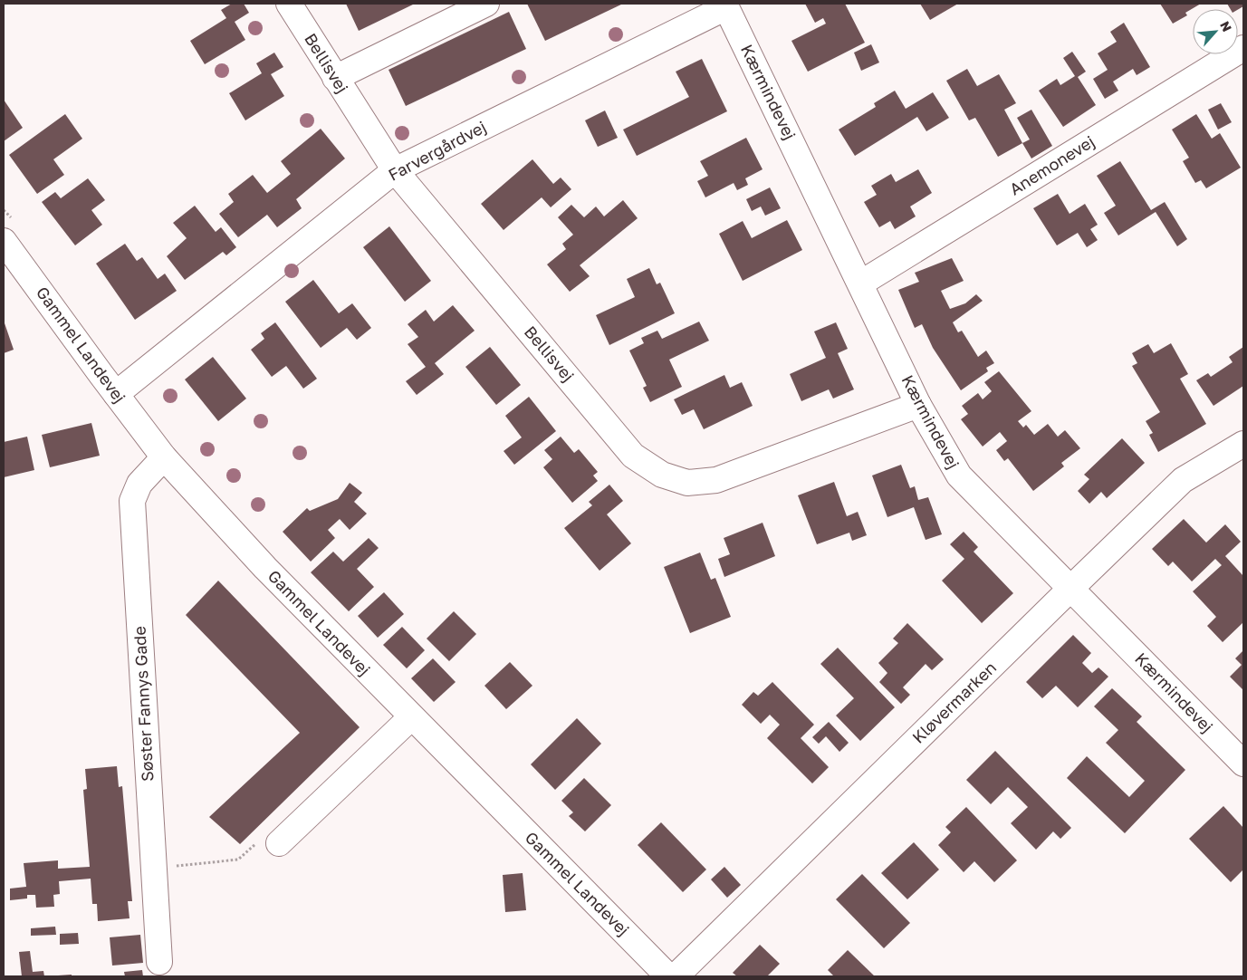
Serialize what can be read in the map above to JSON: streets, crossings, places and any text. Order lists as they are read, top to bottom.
{
  "streets": {
    "street": [
      "Bellisvej",
      "Kærmindevej",
      "Farvergårdvej",
      "Anemonevej",
      "Gammel Landevej",
      "Kløvermarken",
      "Søster Fannys Gade"
    ]
  },
  "crossings": [
    ["Bellisvej", "Kærmindevej"],
    ["Bellisvej", "Farvergårdvej"],
    ["Kærmindevej", "Farvergårdvej"],
    ["Kærmindevej", "Anemonevej"],
    ["Kærmindevej", "Kløvermarken"],
    ["Farvergårdvej", "Gammel Landevej"],
    ["Gammel Landevej", "Søster Fannys Gade"]
  ],
  "north": "top right"
}
